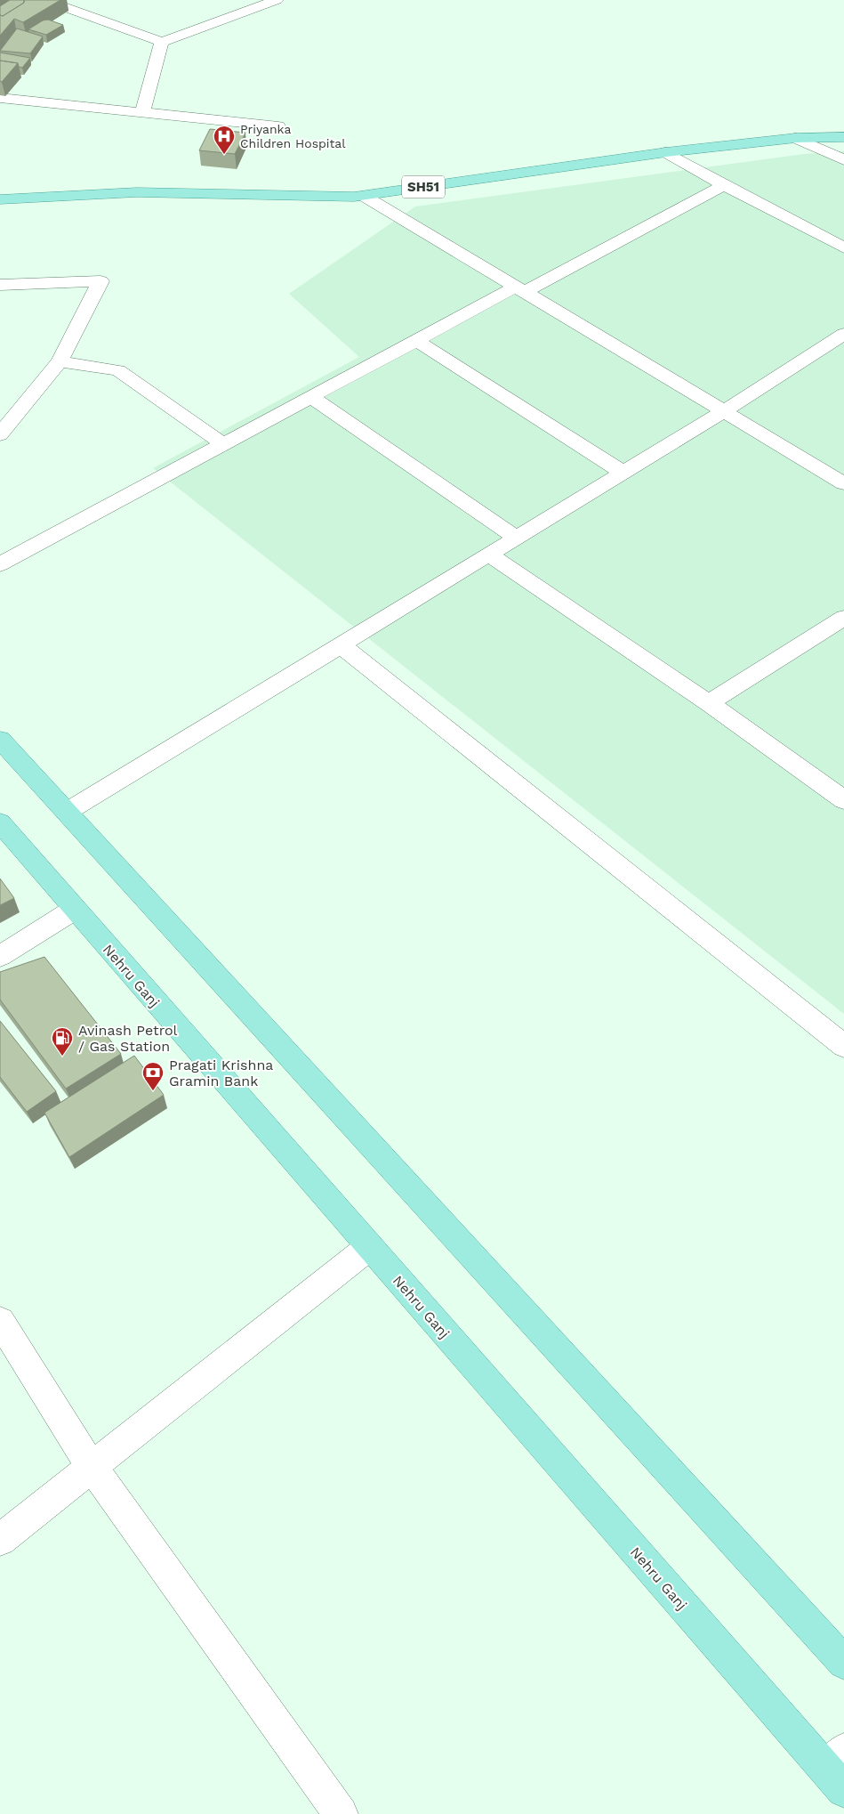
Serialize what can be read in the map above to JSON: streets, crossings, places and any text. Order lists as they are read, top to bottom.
{
  "streets": {
    "main road": ["SH51", "Nehru Ganj"]
  },
  "places": {
    "hospital": ["Priyanka Children Hospital"],
    "fuel station": ["Avinash Petrol / Gas Station"],
    "bank": ["Pragati Krishna Gramin Bank"]
  }
}
